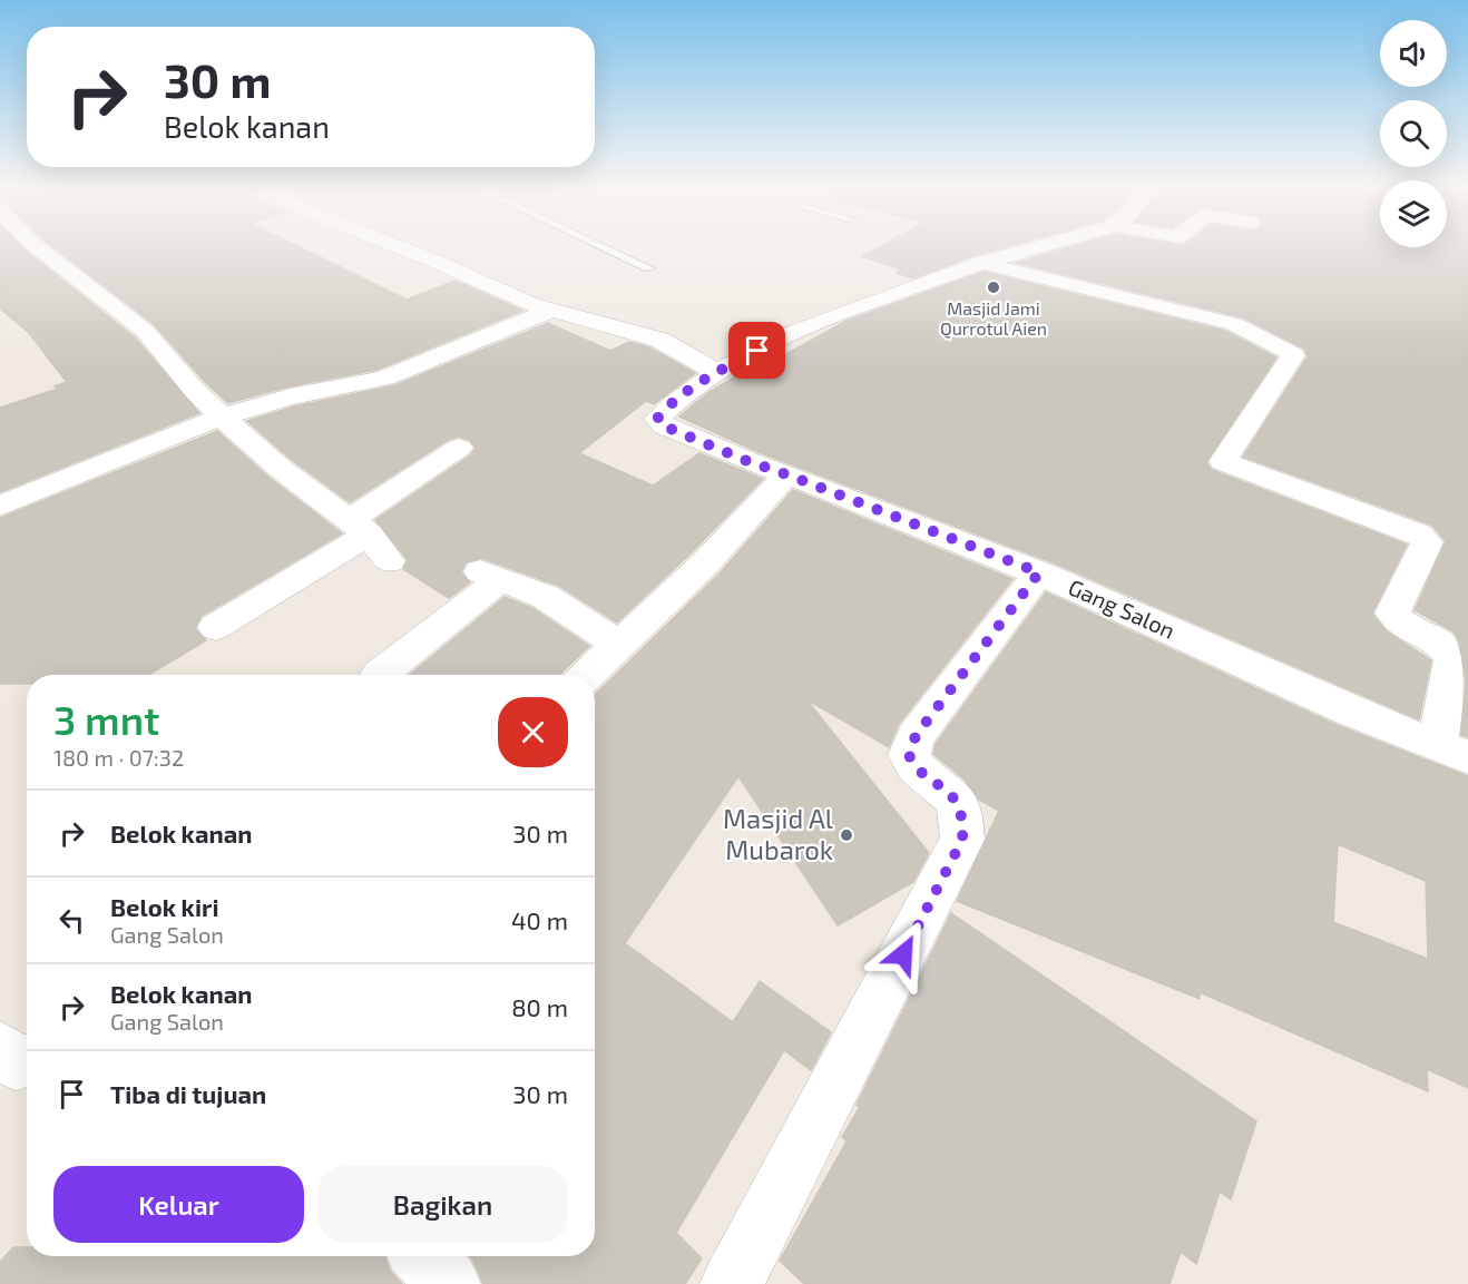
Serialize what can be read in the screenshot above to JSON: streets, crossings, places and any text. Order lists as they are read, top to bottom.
{
  "streets": {
    "street": ["Gang Salon"]
  },
  "places": ["Masjid Jami Qurrotul Aien", "Masjid Al Mubarok"],
  "page": {
    "turn": ["30 m", "Belok kanan"],
    "heading": ["3 mnt", "180 m · 07:32"],
    "list": [
      {
        "name": "Belok kanan",
        "value": "30 m"
      },
      {
        "name": "Belok kiri",
        "note": "Gang Salon",
        "value": "40 m"
      },
      {
        "name": "Belok kanan",
        "note": "Gang Salon",
        "value": "80 m"
      },
      {
        "name": "Tiba di tujuan",
        "value": "30 m"
      }
    ],
    "buttons": ["Keluar", "Bagikan"]
  }
}
